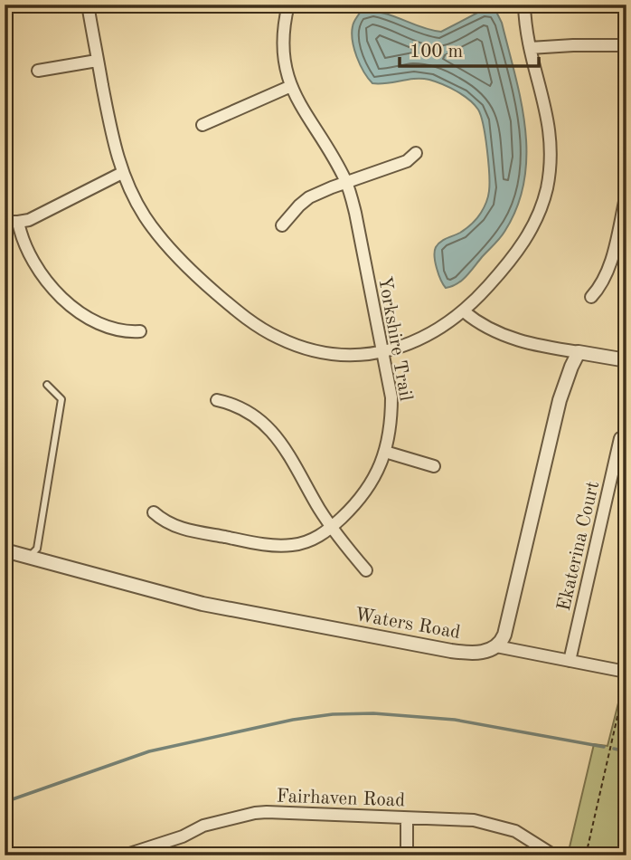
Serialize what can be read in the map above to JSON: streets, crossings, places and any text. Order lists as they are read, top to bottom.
{
  "streets": {
    "street": [
      "Yorkshire Trail",
      "Ekaterina Court",
      "Waters Road",
      "Fairhaven Road"
    ]
  },
  "scale_bar": "100 m"
}
